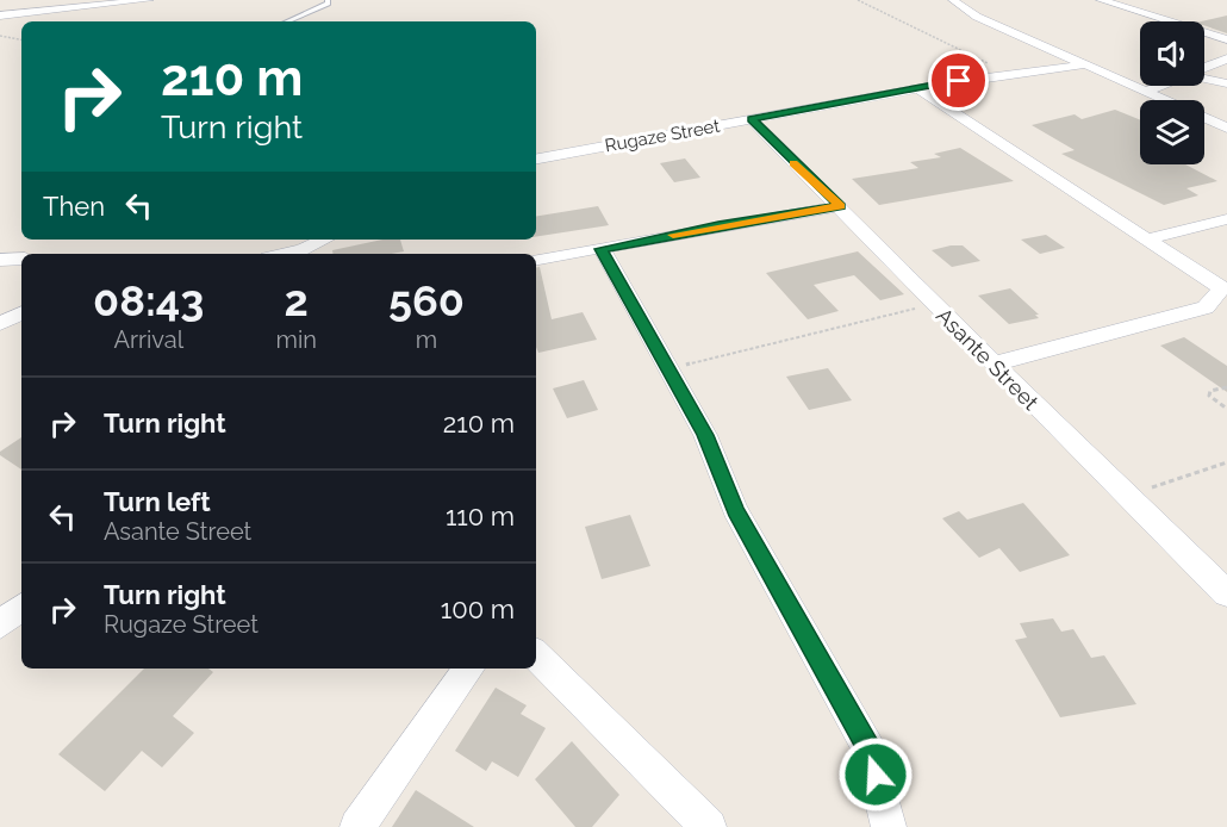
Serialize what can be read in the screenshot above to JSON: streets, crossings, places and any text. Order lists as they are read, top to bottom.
{
  "streets": {
    "street": ["Rugaze Street", "Asante Street"]
  },
  "crossings": [
    ["Rugaze Street", "Asante Street"]
  ],
  "page": {
    "turn": ["210 m", "Turn right"],
    "then": "Then",
    "eta": [
      "08:43",
      "Arrival",
      "2",
      "min",
      "560",
      "m"
    ],
    "list": [
      {
        "name": "Turn right",
        "value": "210 m"
      },
      {
        "name": "Turn left",
        "note": "Asante Street",
        "value": "110 m"
      },
      {
        "name": "Turn right",
        "note": "Rugaze Street",
        "value": "100 m"
      }
    ]
  }
}
